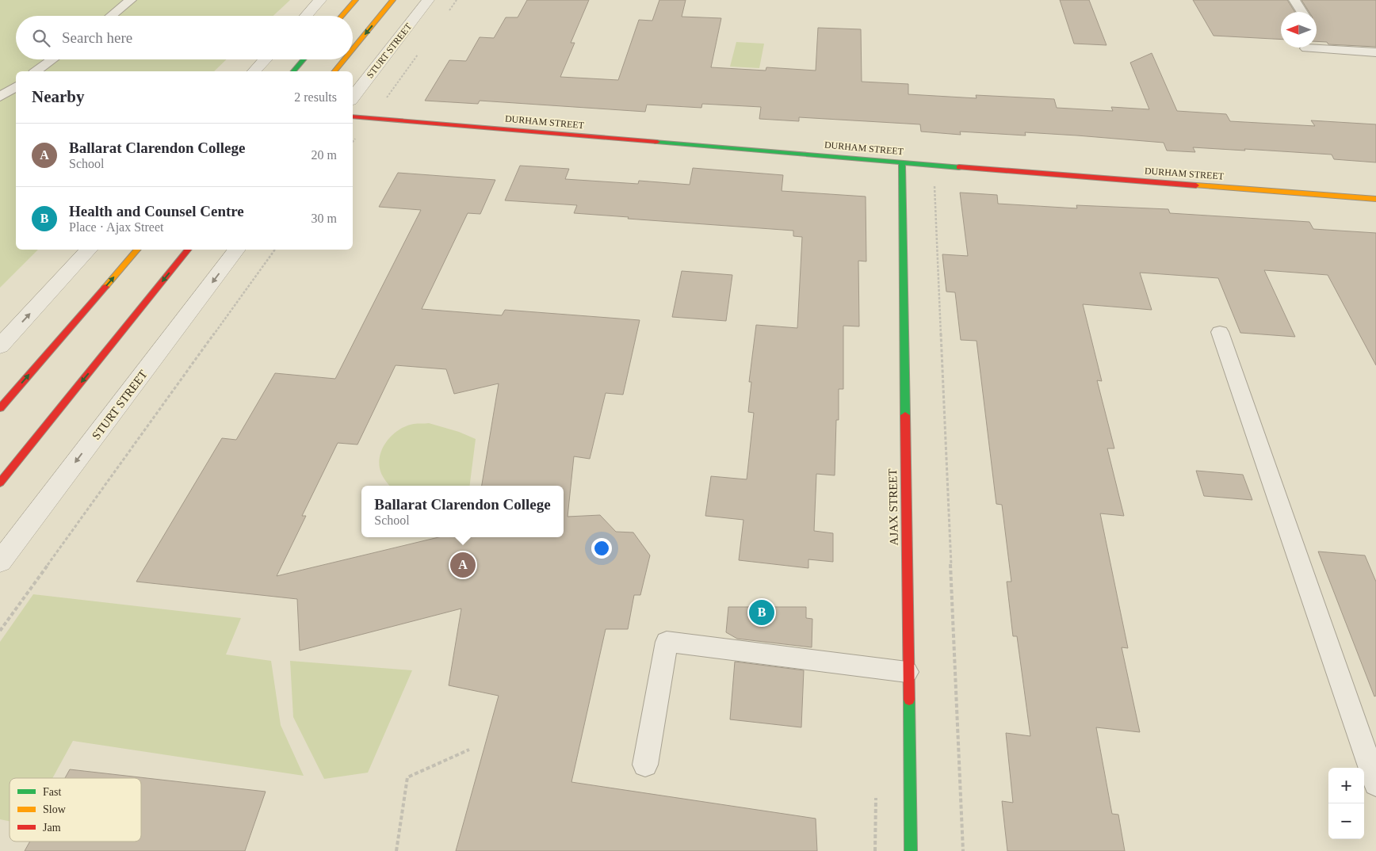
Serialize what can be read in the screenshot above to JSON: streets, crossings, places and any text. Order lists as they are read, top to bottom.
{
  "streets": {
    "street": ["STURT STREET", "DURHAM STREET", "AJAX STREET"]
  },
  "crossings": [
    ["DURHAM STREET", "AJAX STREET"]
  ],
  "legend": ["Fast", "Slow", "Jam"],
  "north": "left",
  "page": {
    "search": "Search here",
    "heading": ["Nearby", "2 results"],
    "list": [
      {
        "mark": "A",
        "name": "Ballarat Clarendon College",
        "note": "School",
        "value": "20 m"
      },
      {
        "mark": "B",
        "name": "Health and Counsel Centre",
        "note": "Place · Ajax Street",
        "value": "30 m"
      }
    ],
    "popup": ["Ballarat Clarendon College", "School"],
    "pins": ["A", "B"],
    "map_buttons": ["+", "−"]
  }
}
